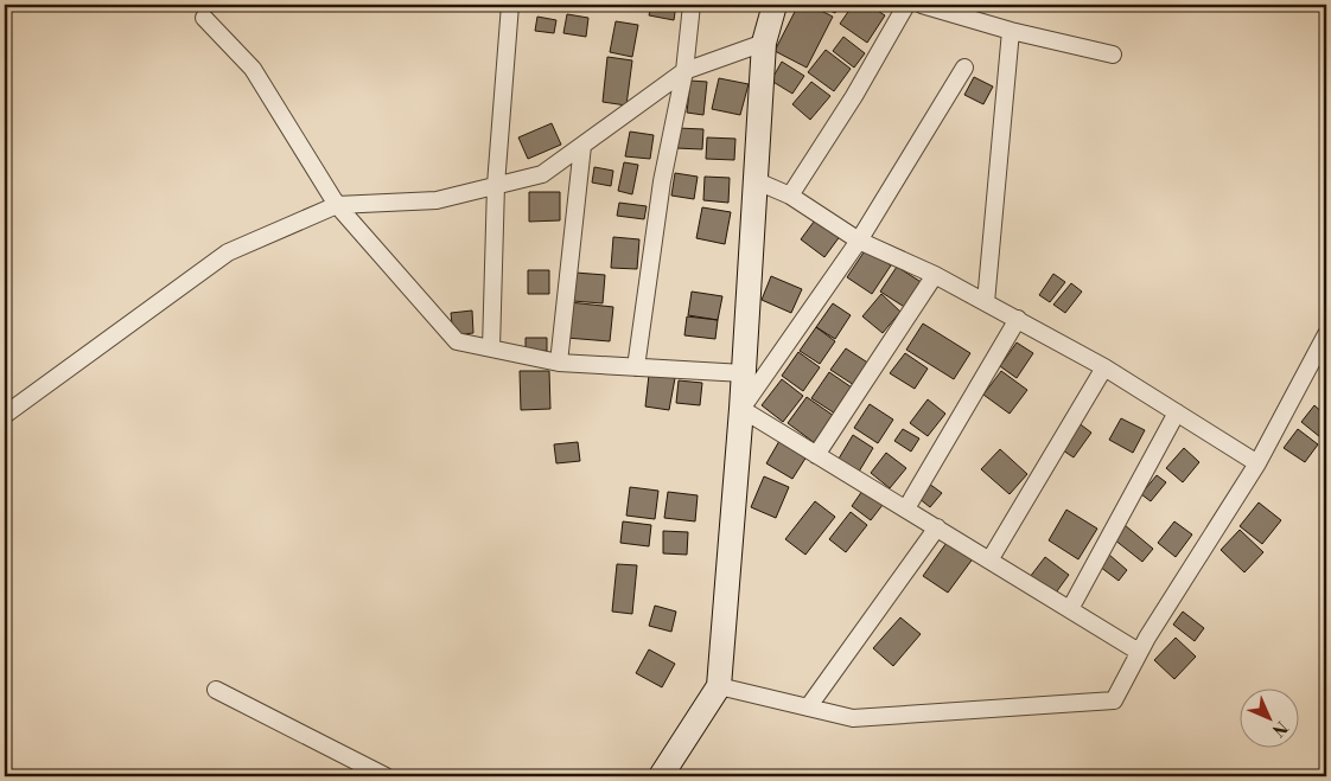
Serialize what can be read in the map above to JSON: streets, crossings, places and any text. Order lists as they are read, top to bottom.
{
  "north": "bottom right"
}
